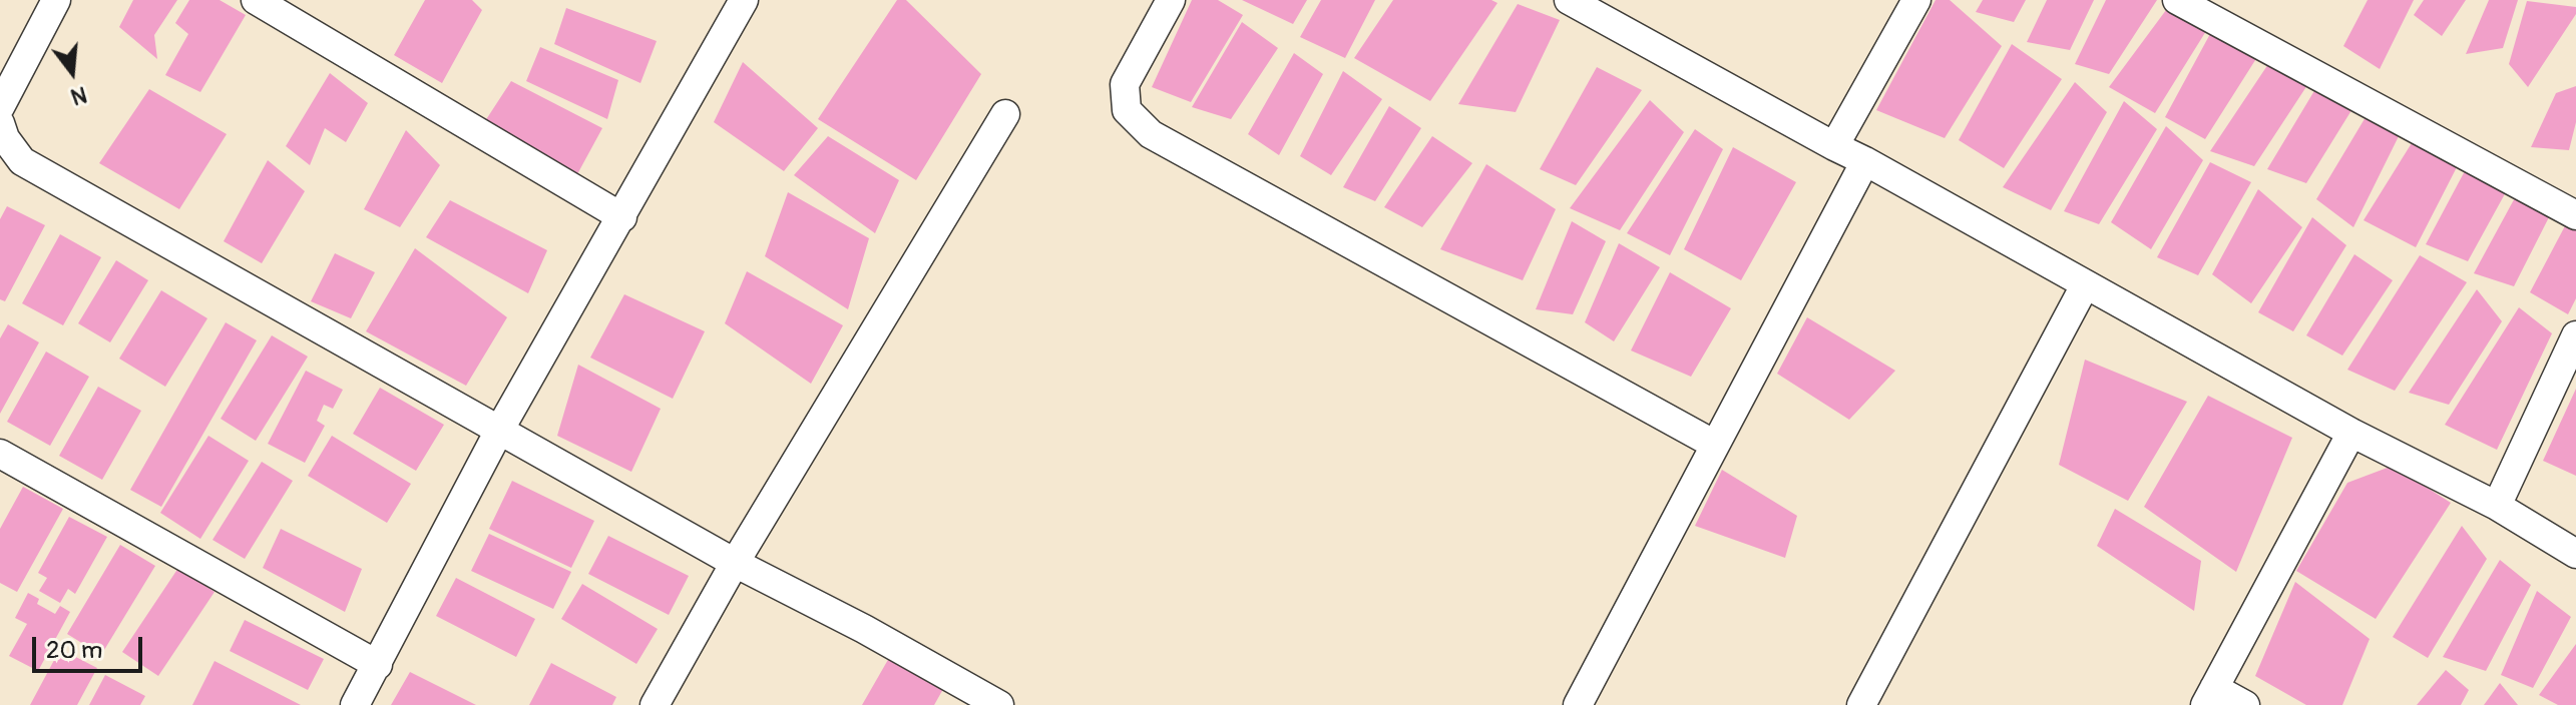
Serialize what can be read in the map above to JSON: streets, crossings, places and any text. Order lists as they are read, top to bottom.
{
  "scale_bar": "20 m",
  "north": "bottom"
}
